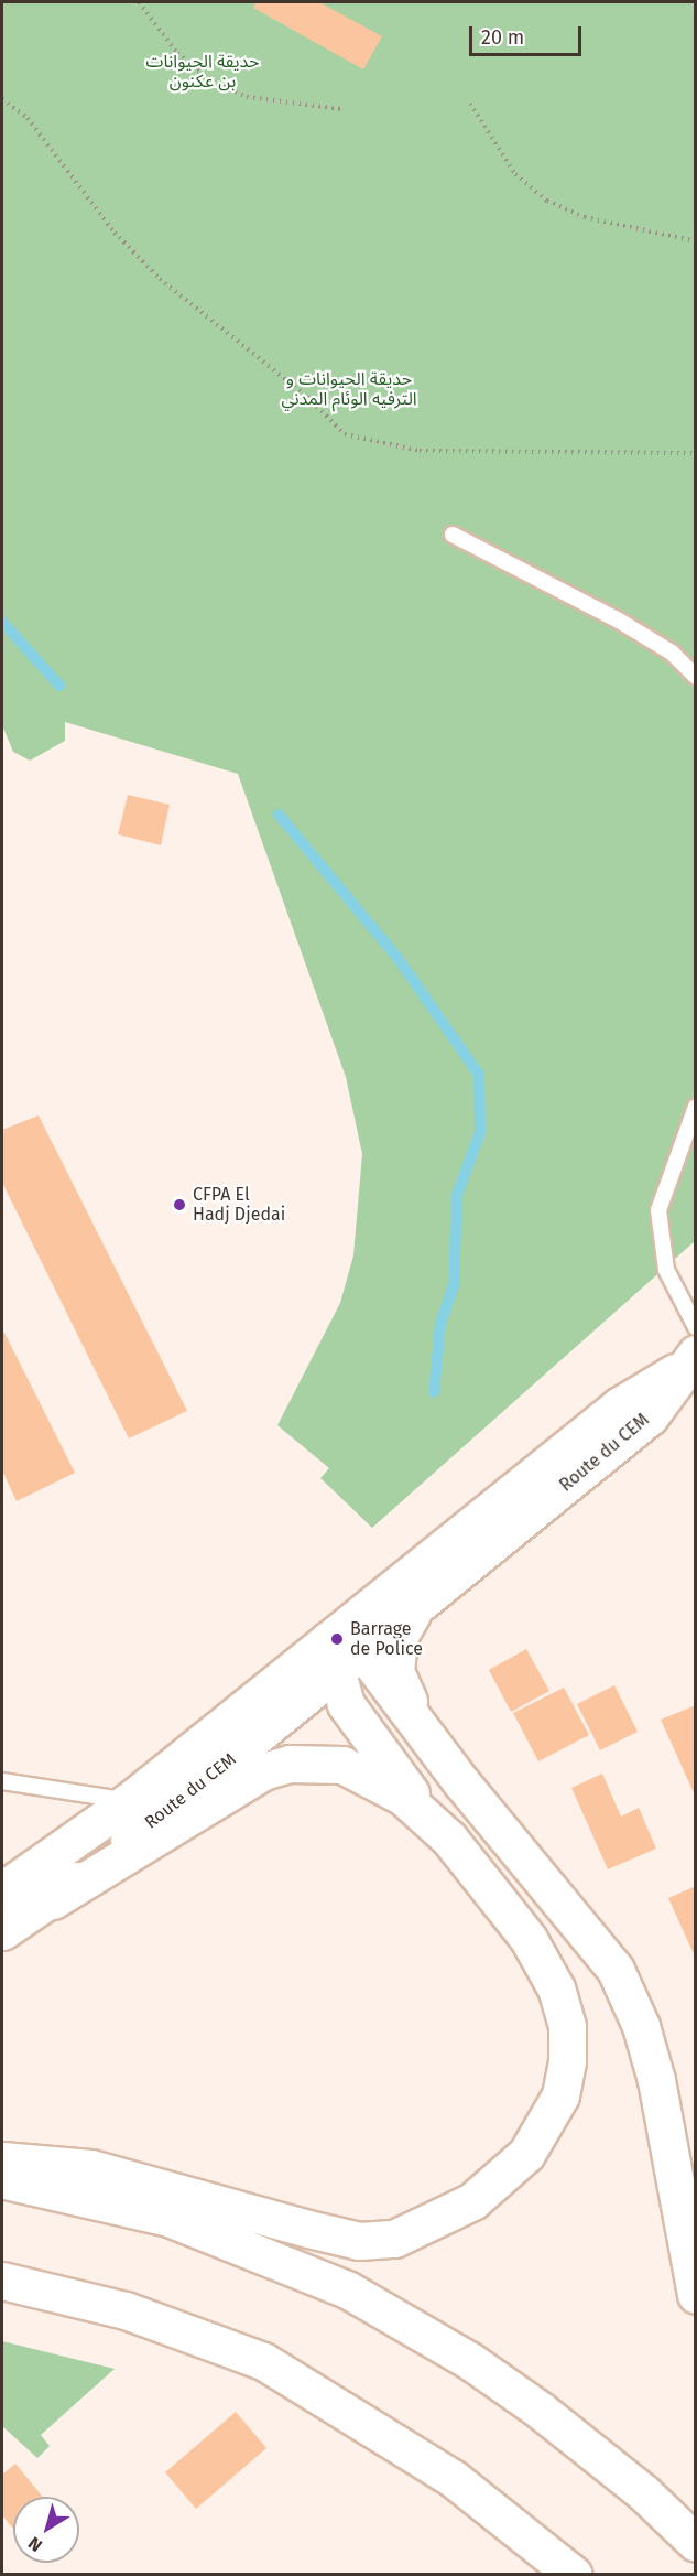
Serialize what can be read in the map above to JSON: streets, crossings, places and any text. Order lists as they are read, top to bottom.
{
  "streets": {
    "main road": ["Route du CEM"]
  },
  "parks": ["حديقة الحيوانات بن عكنون", "حديقة الحيوانات و الترفيه الوئام المدني"],
  "places": ["CFPA El Hadj Djedai", "Barrage de Police"],
  "scale_bar": "20 m",
  "north": "bottom left"
}
